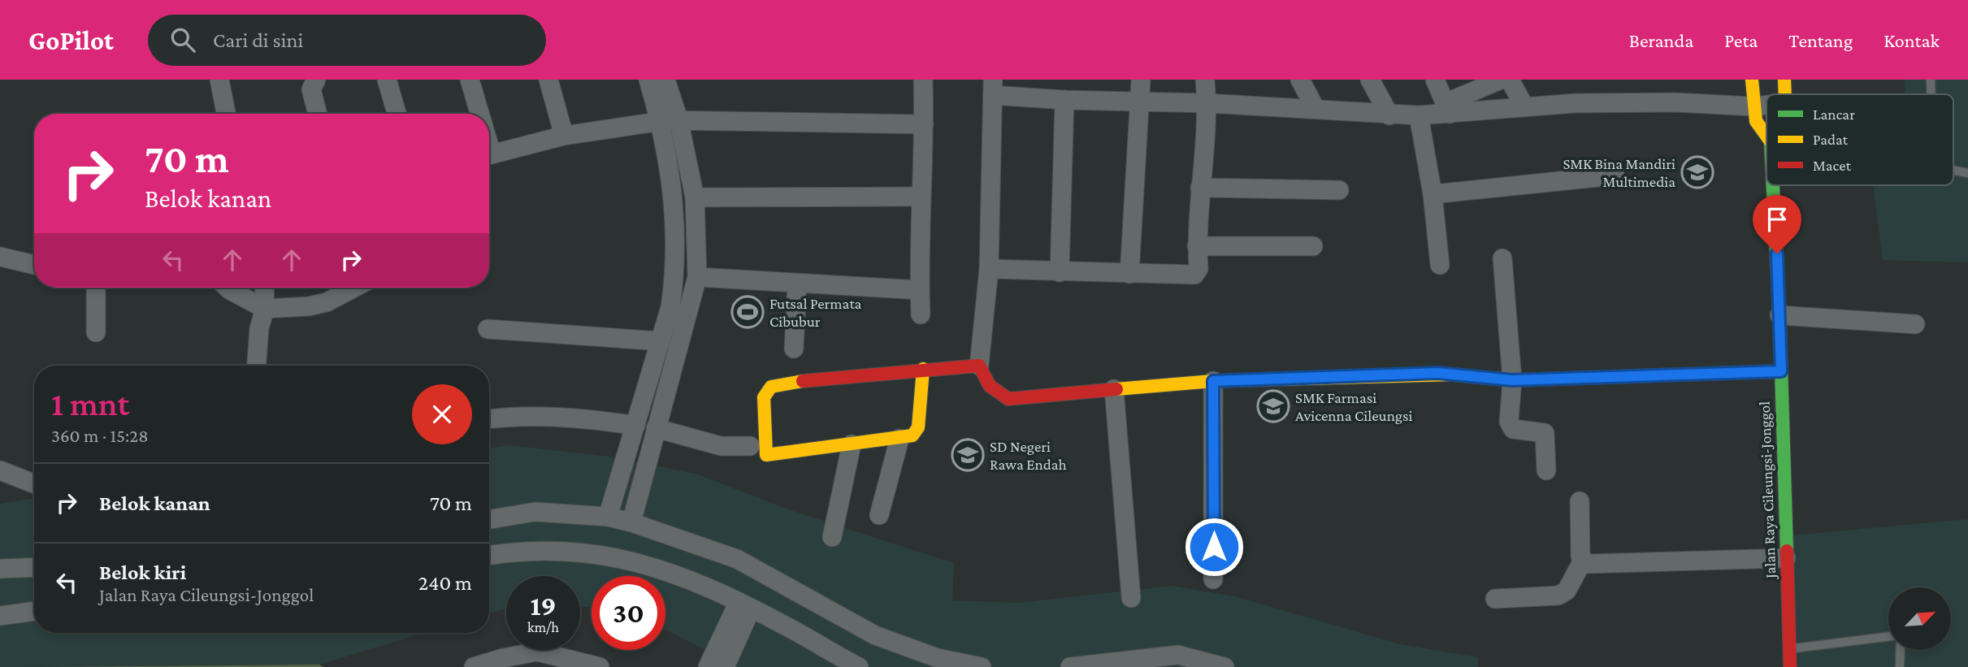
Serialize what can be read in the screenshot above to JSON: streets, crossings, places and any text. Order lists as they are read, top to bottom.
{
  "streets": {
    "main road": ["Jalan Raya Cileungsi-Jonggol"]
  },
  "places": {
    "school or university": ["SMK Bina Mandiri Multimedia", "SMK Farmasi Avicenna Cileungsi", "SD Negeri Rawa Endah"],
    "sports": ["Futsal Permata Cibubur"]
  },
  "legend": ["Lancar", "Padat", "Macet"],
  "north": "top right",
  "page": {
    "header": "GoPilot",
    "search": "Cari di sini",
    "nav": [
      "Beranda",
      "Peta",
      "Tentang",
      "Kontak"
    ],
    "turn": ["70 m", "Belok kanan"],
    "heading": ["1 mnt", "360 m · 15:28"],
    "list": [
      {
        "name": "Belok kanan",
        "value": "70 m"
      },
      {
        "name": "Belok kiri",
        "note": "Jalan Raya Cileungsi-Jonggol",
        "value": "240 m"
      }
    ],
    "speed": "19 km/h",
    "limit": "30"
  }
}
